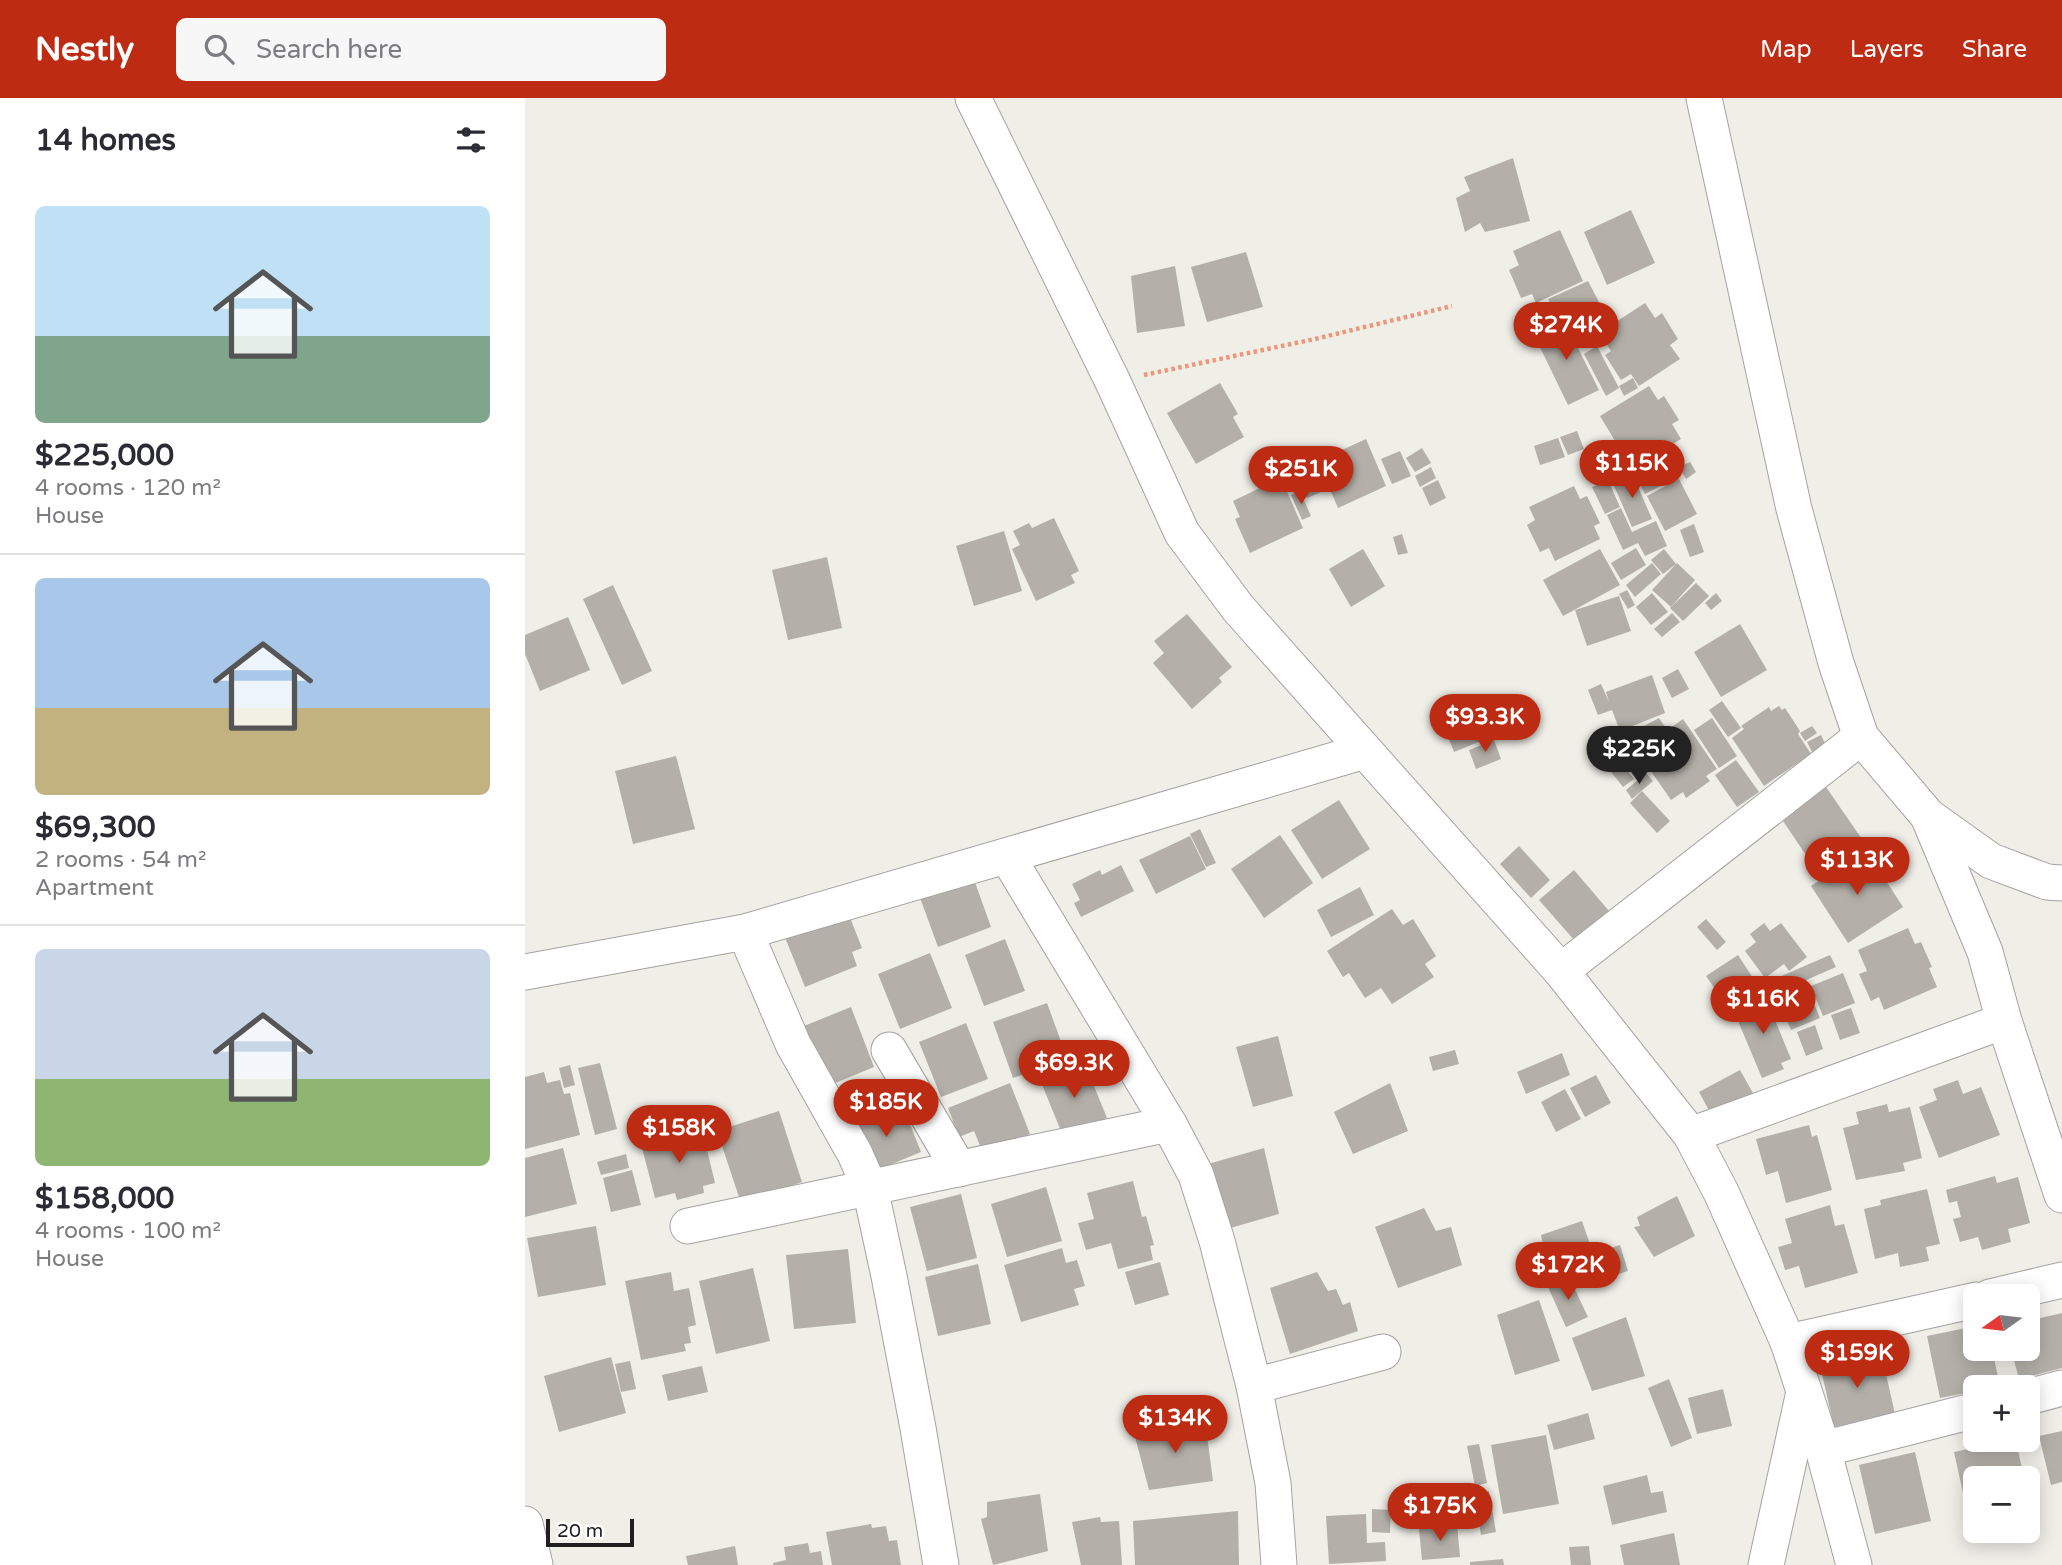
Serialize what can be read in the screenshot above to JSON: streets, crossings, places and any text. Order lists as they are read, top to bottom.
{
  "scale_bar": "20 m",
  "north": "left",
  "page": {
    "header": "Nestly",
    "search": "Search here",
    "nav": ["Map", "Layers", "Share"],
    "heading": "14 homes",
    "list": [
      {
        "name": "$225,000",
        "note": "4 rooms · 120 m² · House"
      },
      {
        "name": "$69,300",
        "note": "2 rooms · 54 m² · Apartment"
      },
      {
        "name": "$158,000",
        "note": "4 rooms · 100 m² · House"
      }
    ],
    "price": [
      "$274K",
      "$115K",
      "$251K",
      "$93.3K",
      "$225K",
      "$113K",
      "$116K",
      "$69.3K",
      "$185K",
      "$158K",
      "$172K",
      "$159K",
      "$134K",
      "$175K"
    ],
    "map_buttons": ["+", "−"],
    "scale": "20 m"
  }
}
